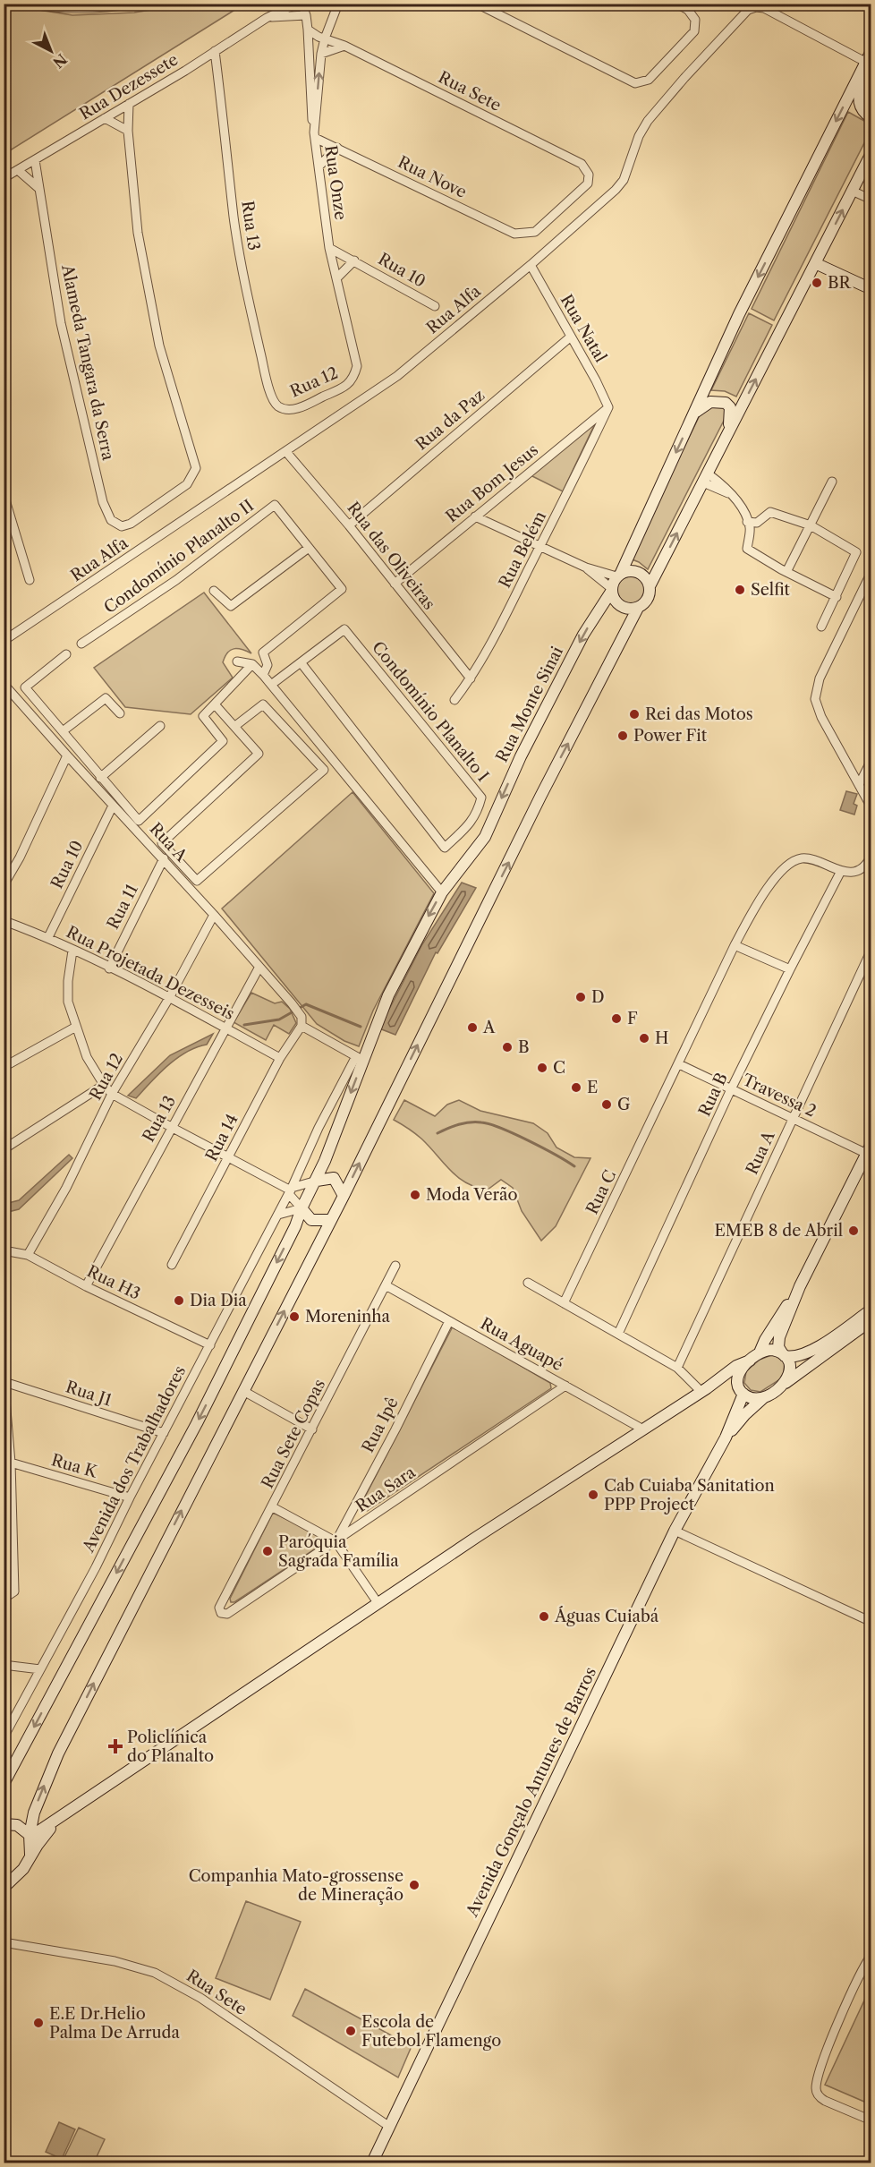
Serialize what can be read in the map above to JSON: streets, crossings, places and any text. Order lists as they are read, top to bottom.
{
  "streets": {
    "main road": ["Rua Monte Sinai", "Avenida Gonçalo Antunes de Barros"],
    "street": [
      "Rua Dezessete",
      "Rua Sete",
      "Rua Nove",
      "Rua Onze",
      "Rua 13",
      "Rua 10",
      "Rua Alfa",
      "Rua Natal",
      "Alameda Tangara da Serra",
      "Rua 12",
      "Rua da Paz",
      "Rua Bom Jesus",
      "Rua Belém",
      "Rua das Oliveiras",
      "Condomínio Planalto II",
      "Condomínio Planalto I",
      "Rua A",
      "Rua 11",
      "Rua Projetada Dezesseis",
      "Rua B",
      "Travessa 2",
      "Rua 14",
      "Rua C",
      "Rua H3",
      "Rua Aguapé",
      "Rua J1",
      "Rua Ipê",
      "Rua Sete Copas",
      "Avenida dos Trabalhadores",
      "Rua K",
      "Rua Sara"
    ]
  },
  "crossings": [
    ["Rua Dezessete", "Rua 13"],
    ["Rua Dezessete", "Alameda Tangara da Serra"],
    ["Rua Sete", "Rua Nove"],
    ["Rua Sete", "Rua Onze"],
    ["Rua Sete", "Avenida Gonçalo Antunes de Barros"],
    ["Rua Nove", "Rua Onze"],
    ["Rua Onze", "Rua 10"],
    ["Rua Onze", "Rua 12"],
    ["Rua 13", "Rua 12"],
    ["Rua 13", "Rua A"],
    ["Rua 13", "Rua Projetada Dezesseis"],
    ["Rua 13", "Rua H3"],
    ["Rua 10", "Rua A"],
    ["Rua 10", "Rua Projetada Dezesseis"],
    ["Rua Alfa", "Rua Natal"],
    ["Rua Alfa", "Rua das Oliveiras"],
    ["Rua Natal", "Rua da Paz"],
    ["Rua Natal", "Rua Bom Jesus"],
    ["Rua Natal", "Rua Belém"],
    ["Rua 12", "Rua A"],
    ["Rua 12", "Rua Projetada Dezesseis"],
    ["Rua 12", "Rua H3"],
    ["Rua da Paz", "Rua das Oliveiras"],
    ["Rua Bom Jesus", "Rua Belém"],
    ["Rua Bom Jesus", "Rua das Oliveiras"],
    ["Rua Belém", "Rua das Oliveiras"],
    ["Rua Monte Sinai", "Avenida dos Trabalhadores"],
    ["Rua A", "Rua 11"],
    ["Rua A", "Travessa 2"],
    ["Rua A", "Rua 14"],
    ["Rua 11", "Rua Projetada Dezesseis"],
    ["Rua Projetada Dezesseis", "Rua 14"],
    ["Rua B", "Travessa 2"],
    ["Rua B", "Rua C"],
    ["Travessa 2", "Rua C"],
    ["Rua H3", "Avenida dos Trabalhadores"],
    ["Rua Aguapé", "Rua Ipê"],
    ["Rua Aguapé", "Rua Sete Copas"],
    ["Rua Aguapé", "Rua Sara"],
    ["Rua J1", "Avenida dos Trabalhadores"],
    ["Rua Ipê", "Rua Sara"],
    ["Rua Sete Copas", "Rua Sara"],
    ["Avenida dos Trabalhadores", "Rua K"]
  ],
  "places": {
    "other": [
      "BR",
      "Selfit",
      "Rei das Motos",
      "Power Fit",
      "D",
      "F",
      "A",
      "H",
      "B",
      "C",
      "E",
      "G",
      "Moda Verão",
      "EMEB 8 de Abril",
      "Dia Dia",
      "Moreninha",
      "Cab Cuiaba Sanitation PPP Project",
      "Paróquia Sagrada Família",
      "Águas Cuiabá",
      "Companhia Mato-grossense de Mineração",
      "E.E Dr.Helio Palma De Arruda",
      "Escola de Futebol Flamengo"
    ],
    "health": ["Policlínica do Planalto"]
  },
  "north": "bottom right"
}
